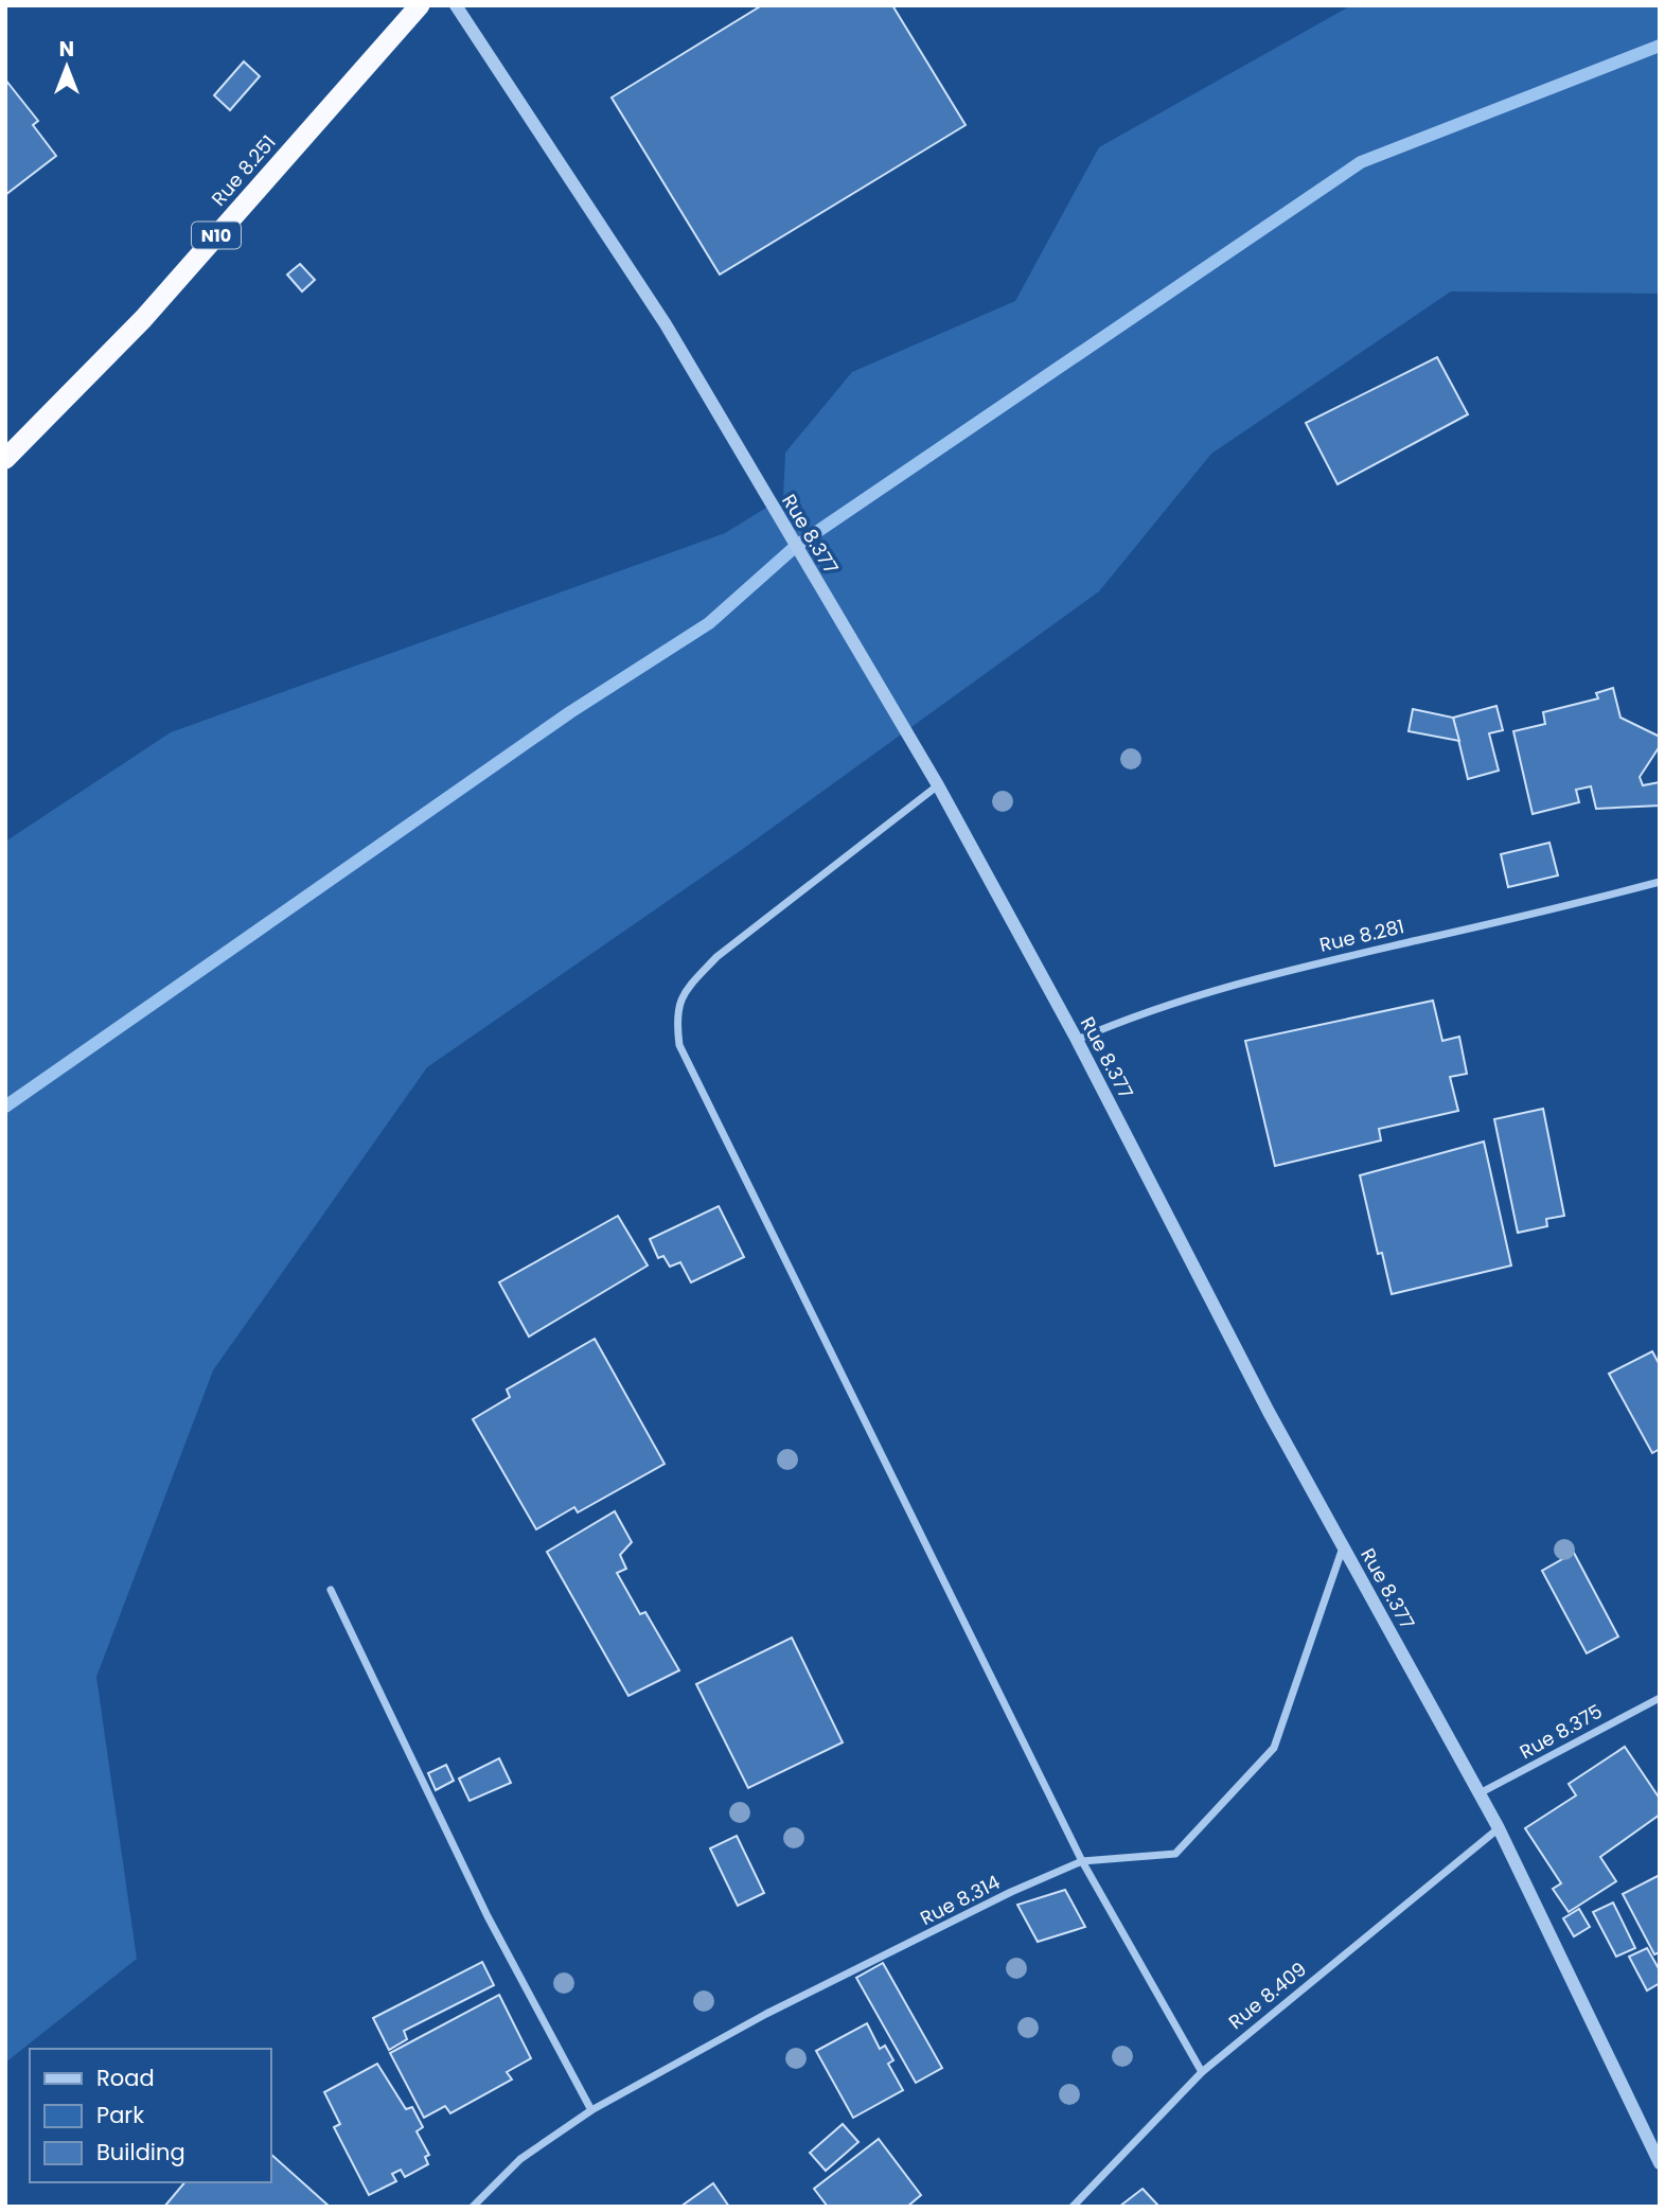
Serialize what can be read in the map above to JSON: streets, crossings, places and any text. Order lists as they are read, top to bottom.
{
  "streets": {
    "highway": ["Rue 8.251", "N10"],
    "street": [
      "Rue 8.377",
      "Rue 8.281",
      "Rue 8.375",
      "Rue 8.314",
      "Rue 8.409"
    ]
  },
  "crossings": [
    ["Rue 8.377", "Rue 8.281"],
    ["Rue 8.377", "Rue 8.375"],
    ["Rue 8.377", "Rue 8.314"],
    ["Rue 8.377", "Rue 8.409"]
  ],
  "legend": ["Road", "Park", "Building"],
  "north": "top"
}
